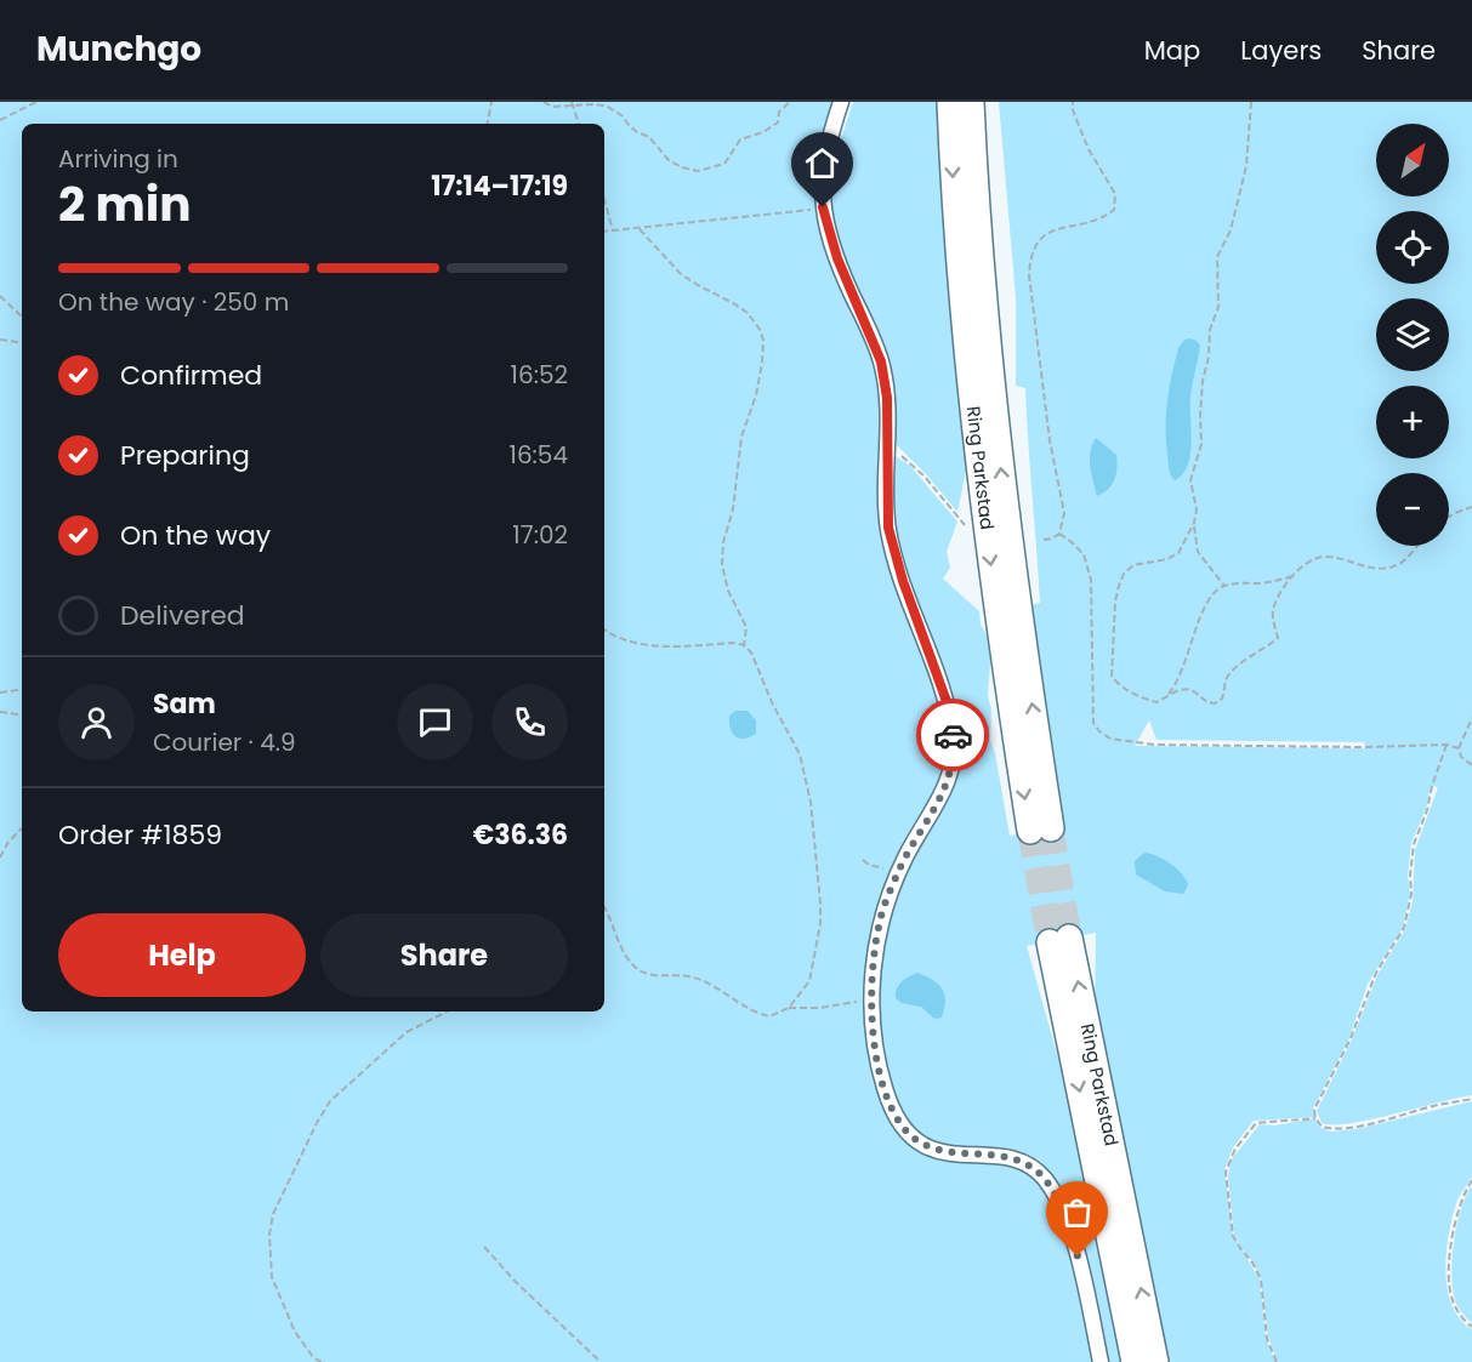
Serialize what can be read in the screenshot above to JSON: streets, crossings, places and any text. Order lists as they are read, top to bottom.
{
  "streets": {
    "highway": ["Ring Parkstad"]
  },
  "north": "top right",
  "page": {
    "header": "Munchgo",
    "nav": ["Map", "Layers", "Share"],
    "map_buttons": ["+", "−"],
    "heading": ["2 min", "Arriving in", "17:14–17:19"],
    "panel": [
      "Sam",
      "Courier · 4.9",
      "Order #1859",
      "€36.36"
    ],
    "bar": "On the way · 250 m",
    "list": [
      ["Confirmed", "16:52"],
      ["Preparing", "16:54"],
      ["On the way", "17:02"],
      "Delivered"
    ],
    "buttons": ["Help", "Share"]
  }
}
